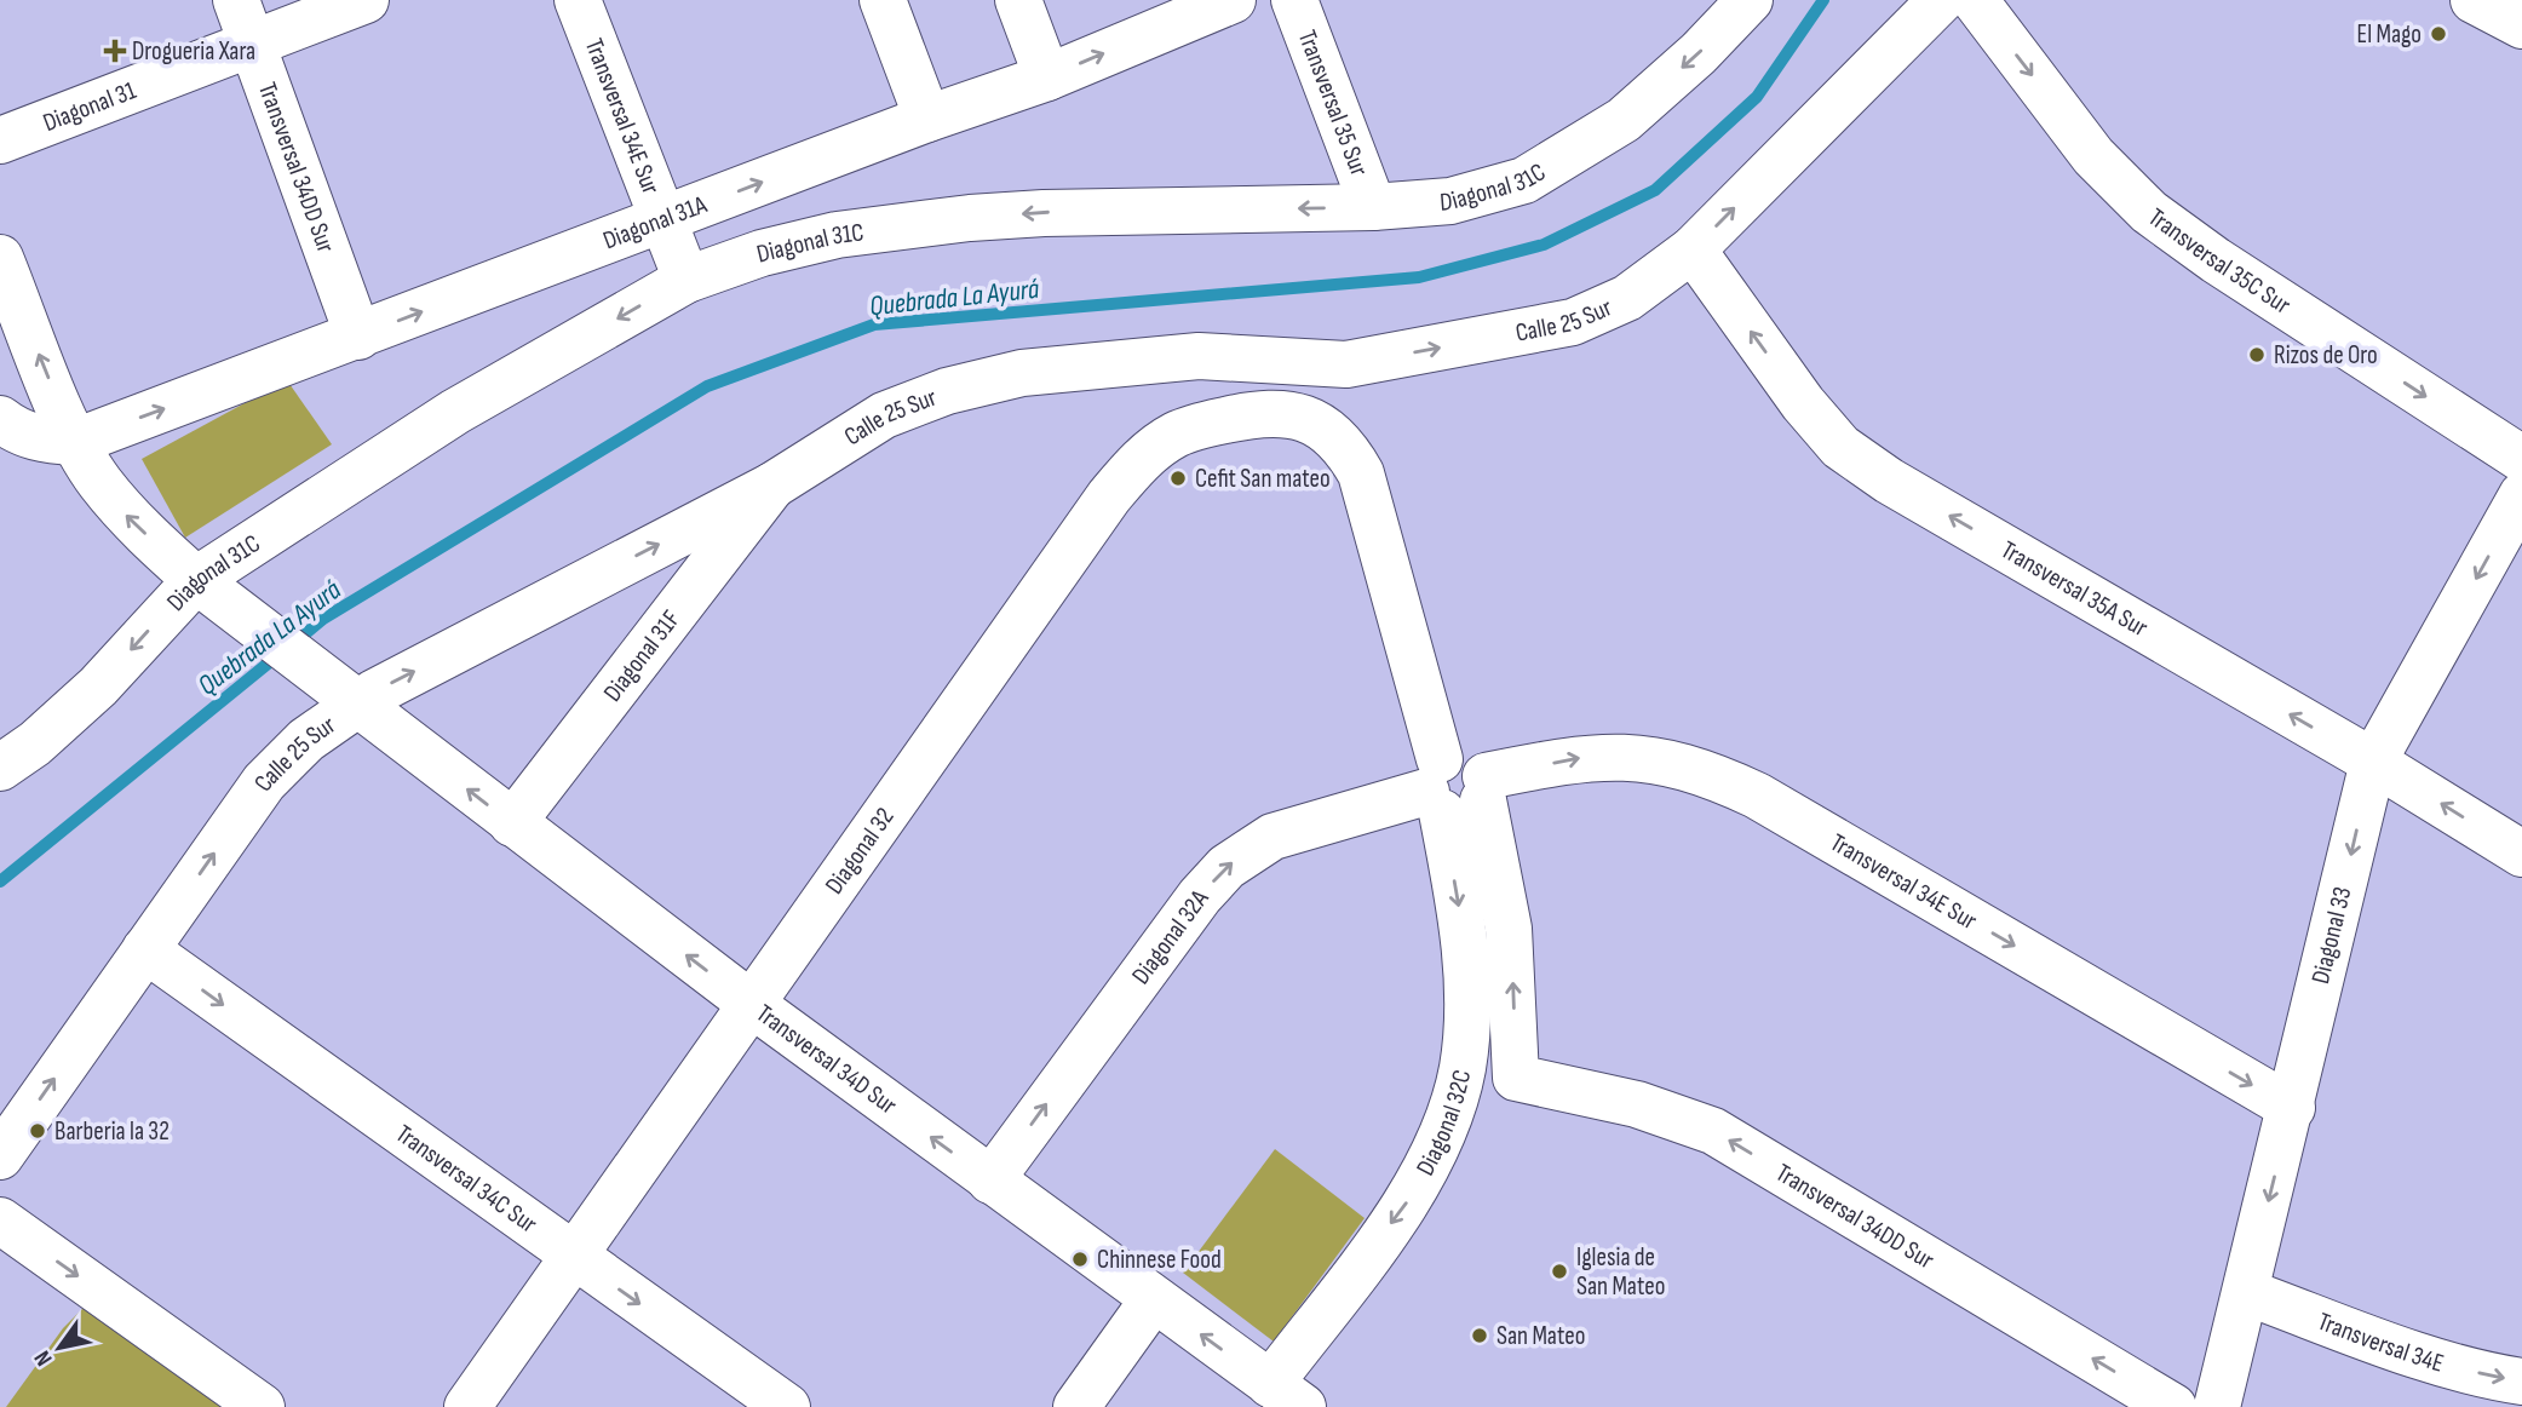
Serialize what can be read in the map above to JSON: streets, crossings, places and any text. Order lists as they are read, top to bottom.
{
  "streets": {
    "street": [
      "Transversal 35 Sur",
      "Diagonal 31",
      "Transversal 34E Sur",
      "Transversal 34DD Sur",
      "Diagonal 31C",
      "Diagonal 31A",
      "Transversal 35C Sur",
      "Calle 25 Sur",
      "Transversal 35A Sur",
      "Diagonal 31F",
      "Diagonal 32",
      "Diagonal 32A",
      "Diagonal 33",
      "Transversal 34D Sur",
      "Diagonal 32C",
      "Transversal 34C Sur",
      "Transversal 34E"
    ]
  },
  "crossings": [
    ["Transversal 35 Sur", "Diagonal 31C"],
    ["Diagonal 31", "Transversal 34DD Sur"],
    ["Transversal 34E Sur", "Diagonal 31C"],
    ["Transversal 34E Sur", "Diagonal 31A"],
    ["Transversal 34E Sur", "Diagonal 32A"],
    ["Transversal 34E Sur", "Diagonal 33"],
    ["Transversal 34E Sur", "Diagonal 32C"],
    ["Transversal 34DD Sur", "Diagonal 31A"],
    ["Transversal 34DD Sur", "Diagonal 32C"],
    ["Calle 25 Sur", "Transversal 35A Sur"],
    ["Calle 25 Sur", "Diagonal 31F"],
    ["Calle 25 Sur", "Transversal 34D Sur"],
    ["Calle 25 Sur", "Transversal 34C Sur"],
    ["Transversal 35A Sur", "Diagonal 33"],
    ["Diagonal 31F", "Transversal 34D Sur"],
    ["Diagonal 32", "Transversal 34D Sur"],
    ["Diagonal 32", "Diagonal 32C"],
    ["Diagonal 32", "Transversal 34C Sur"],
    ["Diagonal 32A", "Transversal 34D Sur"],
    ["Diagonal 32A", "Diagonal 32C"],
    ["Diagonal 33", "Transversal 34E"],
    ["Transversal 34D Sur", "Diagonal 32C"]
  ],
  "one_way": [
    "Transversal 34E Sur",
    "Transversal 34DD Sur",
    "Diagonal 31C",
    "Diagonal 31A",
    "Transversal 35C Sur",
    "Calle 25 Sur",
    "Transversal 35A Sur",
    "Diagonal 32A",
    "Diagonal 33",
    "Transversal 34D Sur",
    "Transversal 34E"
  ],
  "water": ["Quebrada La Ayurá"],
  "places": {
    "other": [
      "El Mago",
      "Rizos de Oro",
      "Cefit San mateo",
      "Barberia la 32",
      "Chinnese Food",
      "Iglesia de San Mateo",
      "San Mateo"
    ],
    "health": ["Drogueria Xara"]
  },
  "north": "bottom left"
}
